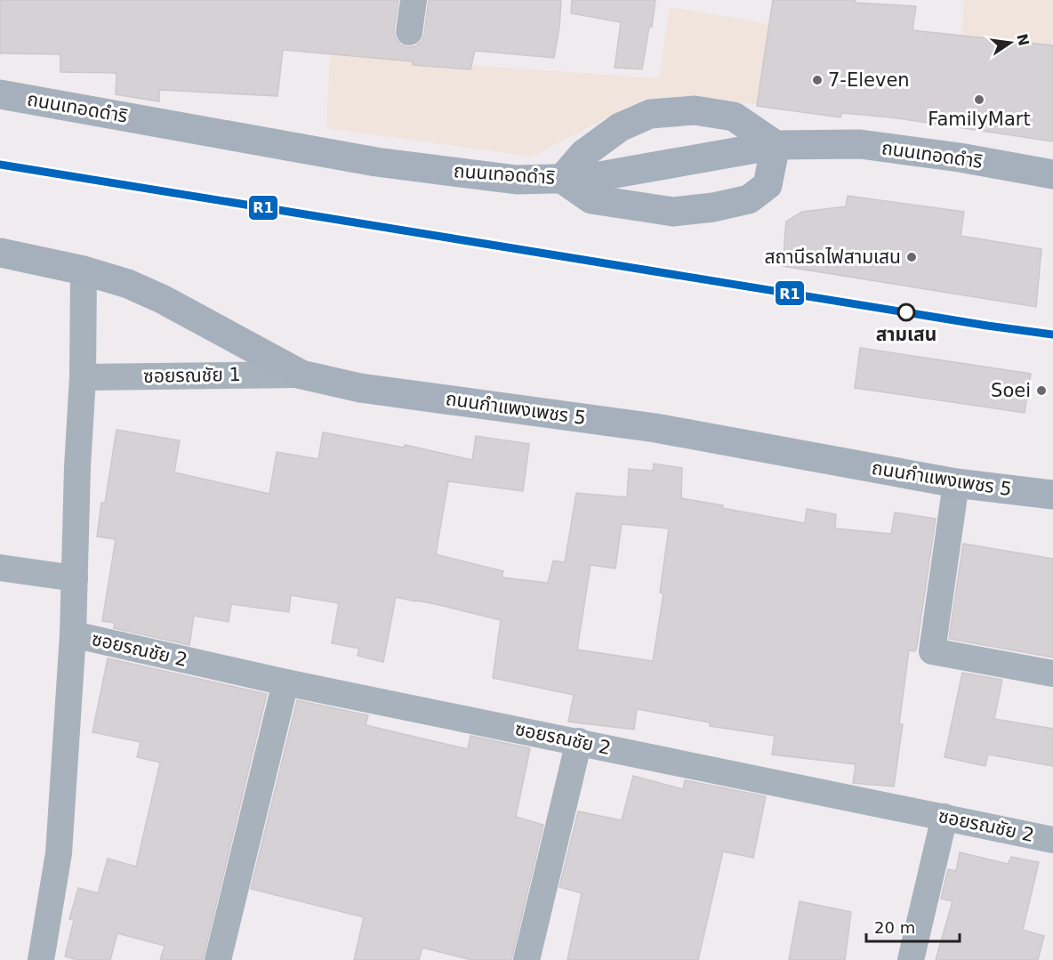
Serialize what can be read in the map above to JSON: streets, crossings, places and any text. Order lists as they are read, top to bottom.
{
  "streets": {
    "street": [
      "ถนนเทอดดำริ",
      "ซอยรณชัย 1",
      "ถนนกำแพงเพชร 5",
      "ซอยรณชัย 2"
    ]
  },
  "crossings": [
    ["ซอยรณชัย 1", "ถนนกำแพงเพชร 5"],
    ["ซอยรณชัย 1", "ซอยรณชัย 2"],
    ["ถนนกำแพงเพชร 5", "ซอยรณชัย 2"]
  ],
  "places": [
    "7-Eleven",
    "FamilyMart",
    "สถานีรถไฟสามเสน",
    "สามเสน",
    "Soei"
  ],
  "lines": ["transit line R1"],
  "scale_bar": "20 m",
  "north": "right"
}
